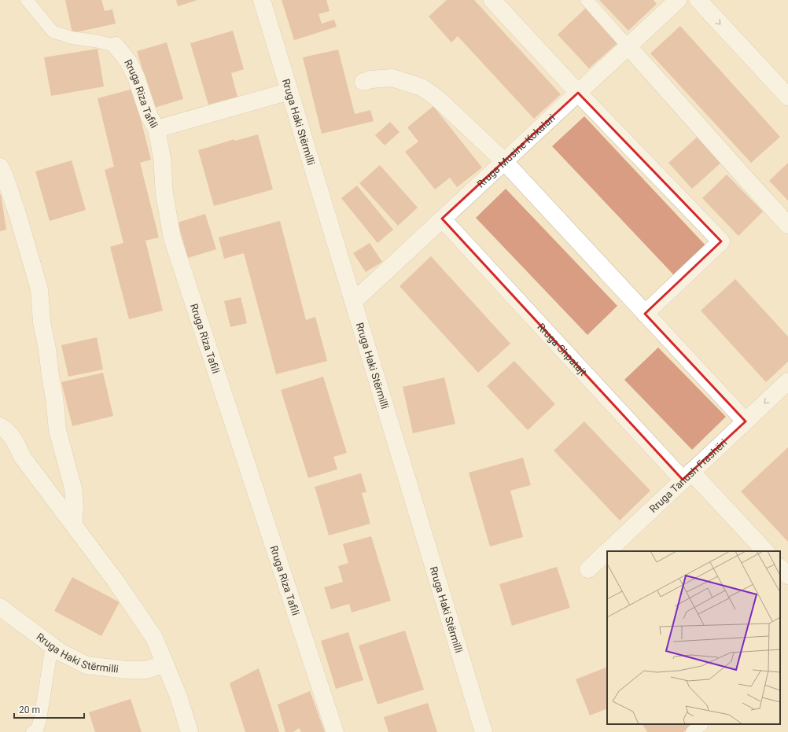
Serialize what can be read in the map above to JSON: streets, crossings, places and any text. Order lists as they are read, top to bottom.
{
  "streets": {
    "street": [
      "Rruga Riza Tafili",
      "Rruga Haki Stërmilli",
      "Rruga Musine Kokalari",
      "Rruga Shpatajt",
      "Rruga Tanush Frashëri"
    ]
  },
  "crossings": [
    ["Rruga Haki Stërmilli", "Rruga Musine Kokalari"],
    ["Rruga Musine Kokalari", "Rruga Shpatajt"],
    ["Rruga Shpatajt", "Rruga Tanush Frashëri"]
  ],
  "scale_bar": "20 m"
}
